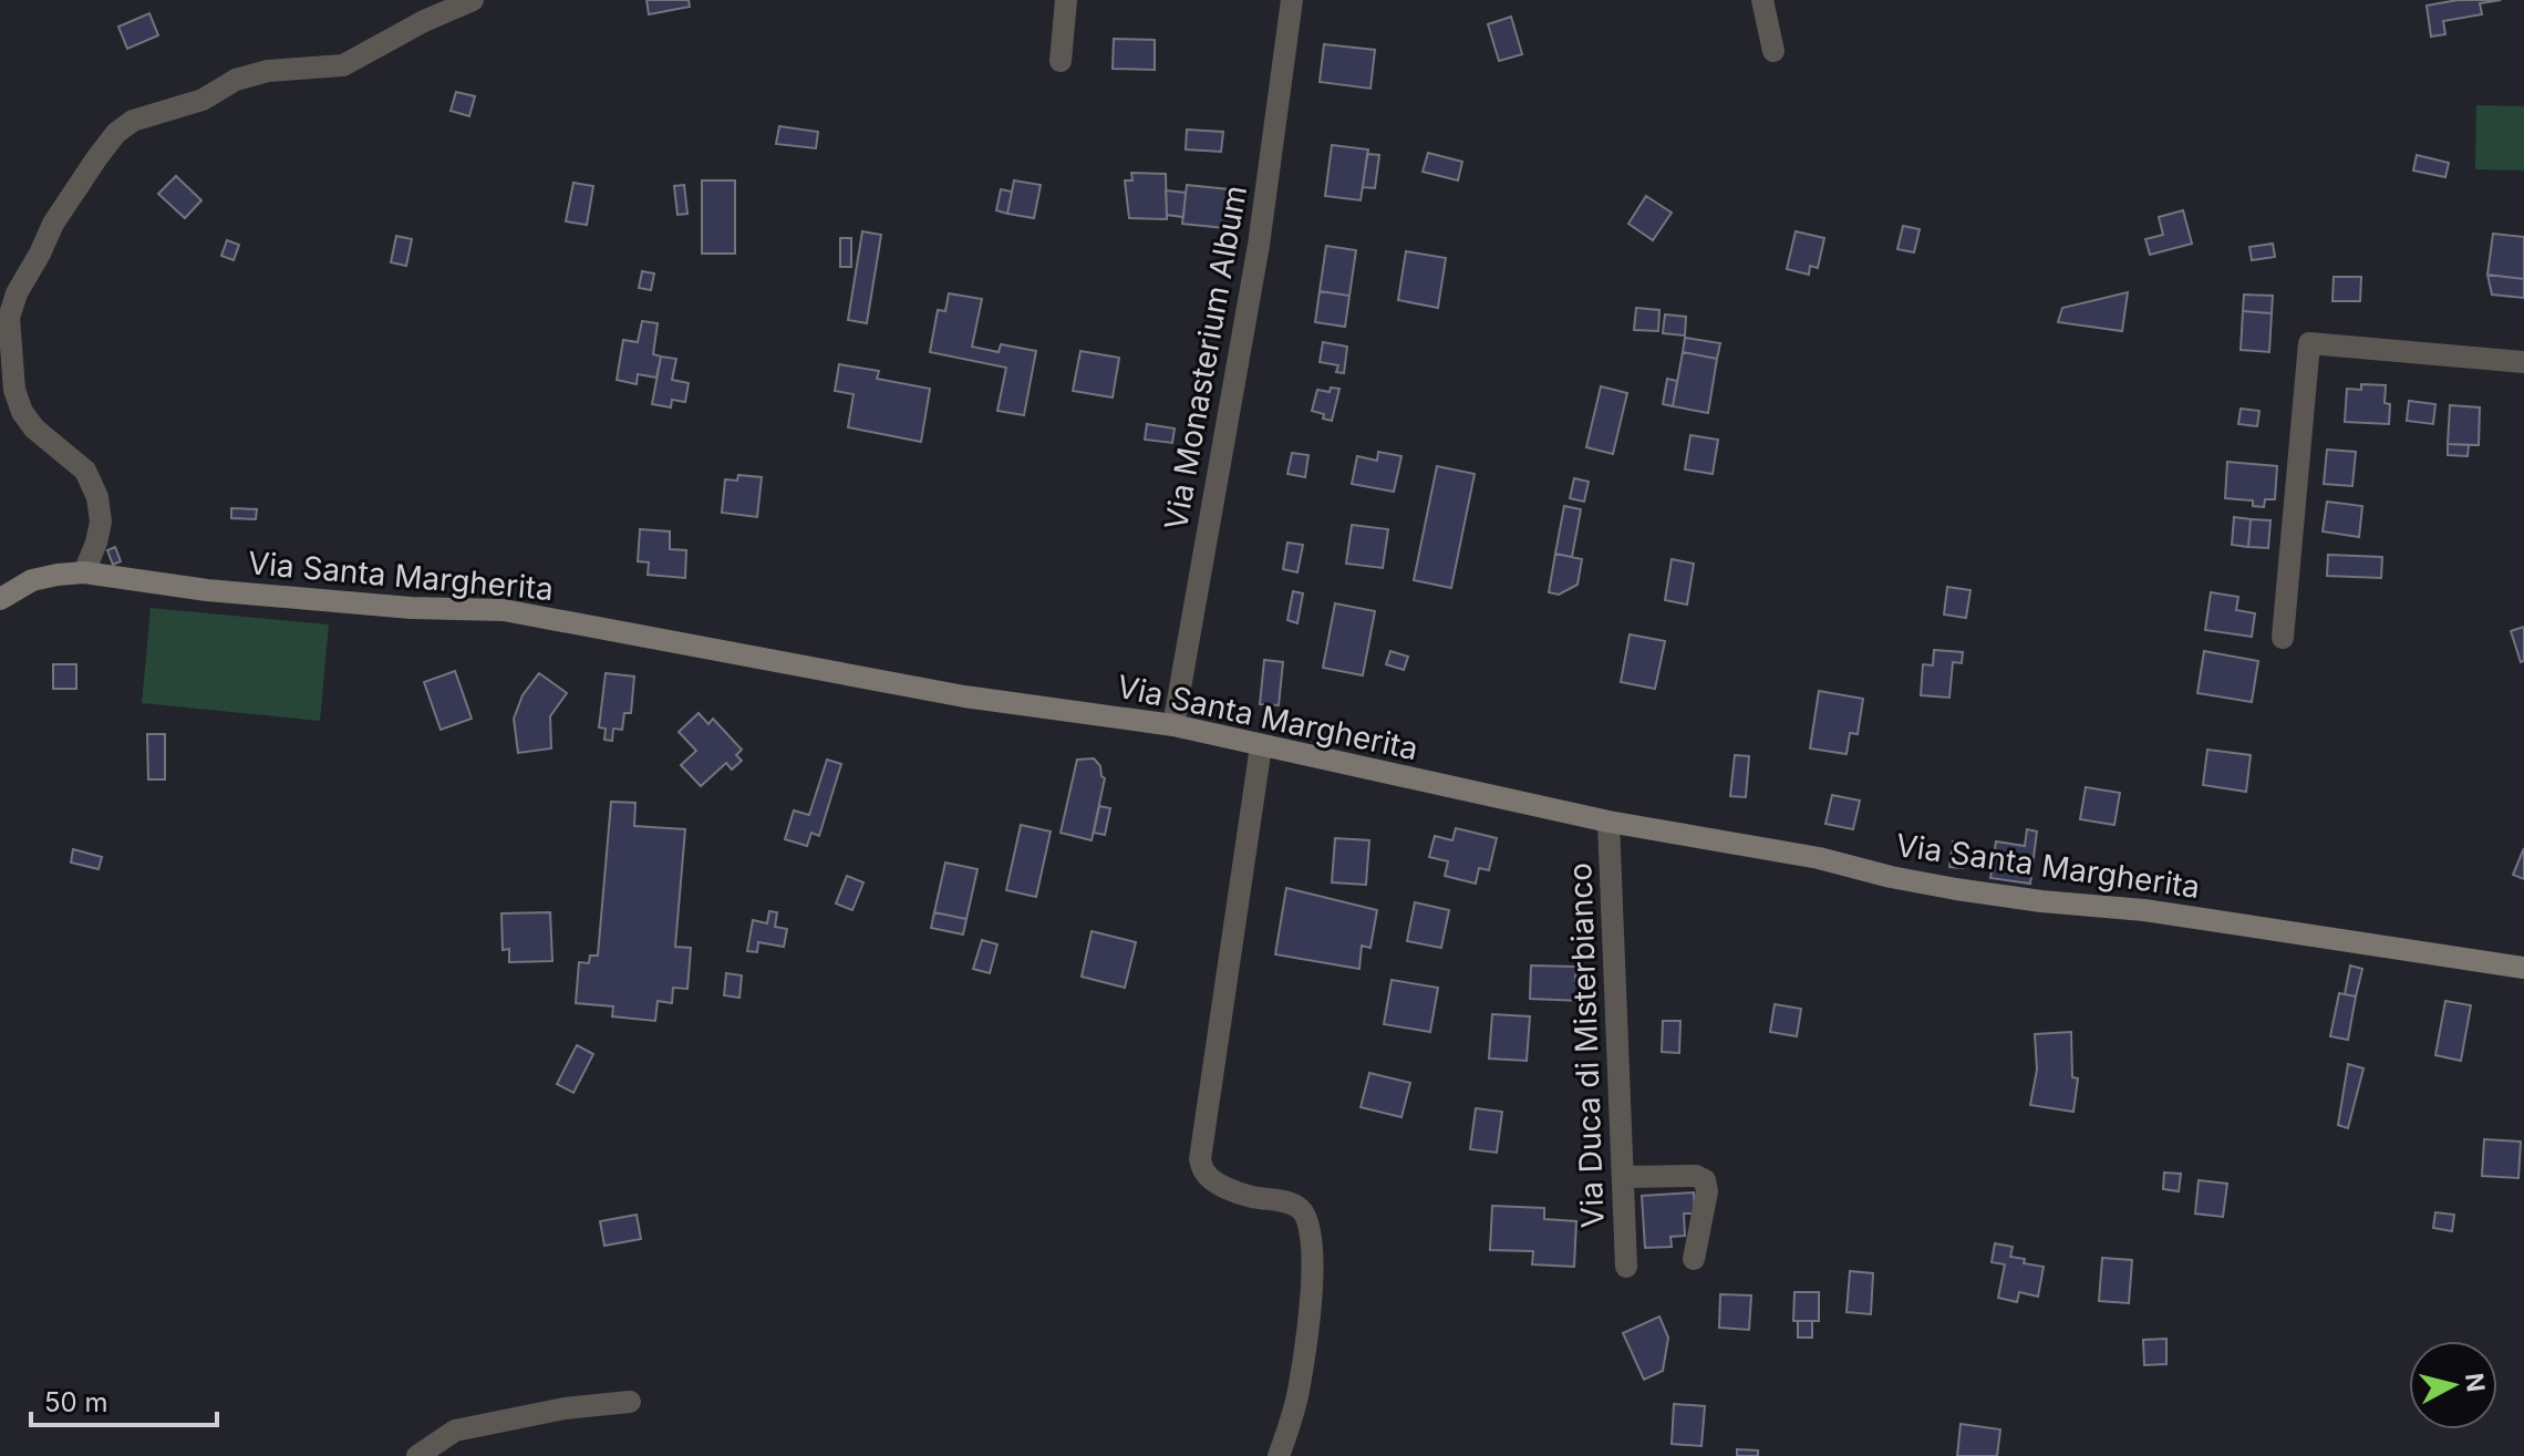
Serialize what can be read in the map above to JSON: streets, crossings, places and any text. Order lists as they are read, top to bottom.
{
  "streets": {
    "street": ["Via Monasterium Album", "Via Santa Margherita", "Via Duca di Misterbianco"]
  },
  "crossings": [
    ["Via Monasterium Album", "Via Santa Margherita"],
    ["Via Santa Margherita", "Via Duca di Misterbianco"]
  ],
  "scale_bar": "50 m",
  "north": "right"
}
